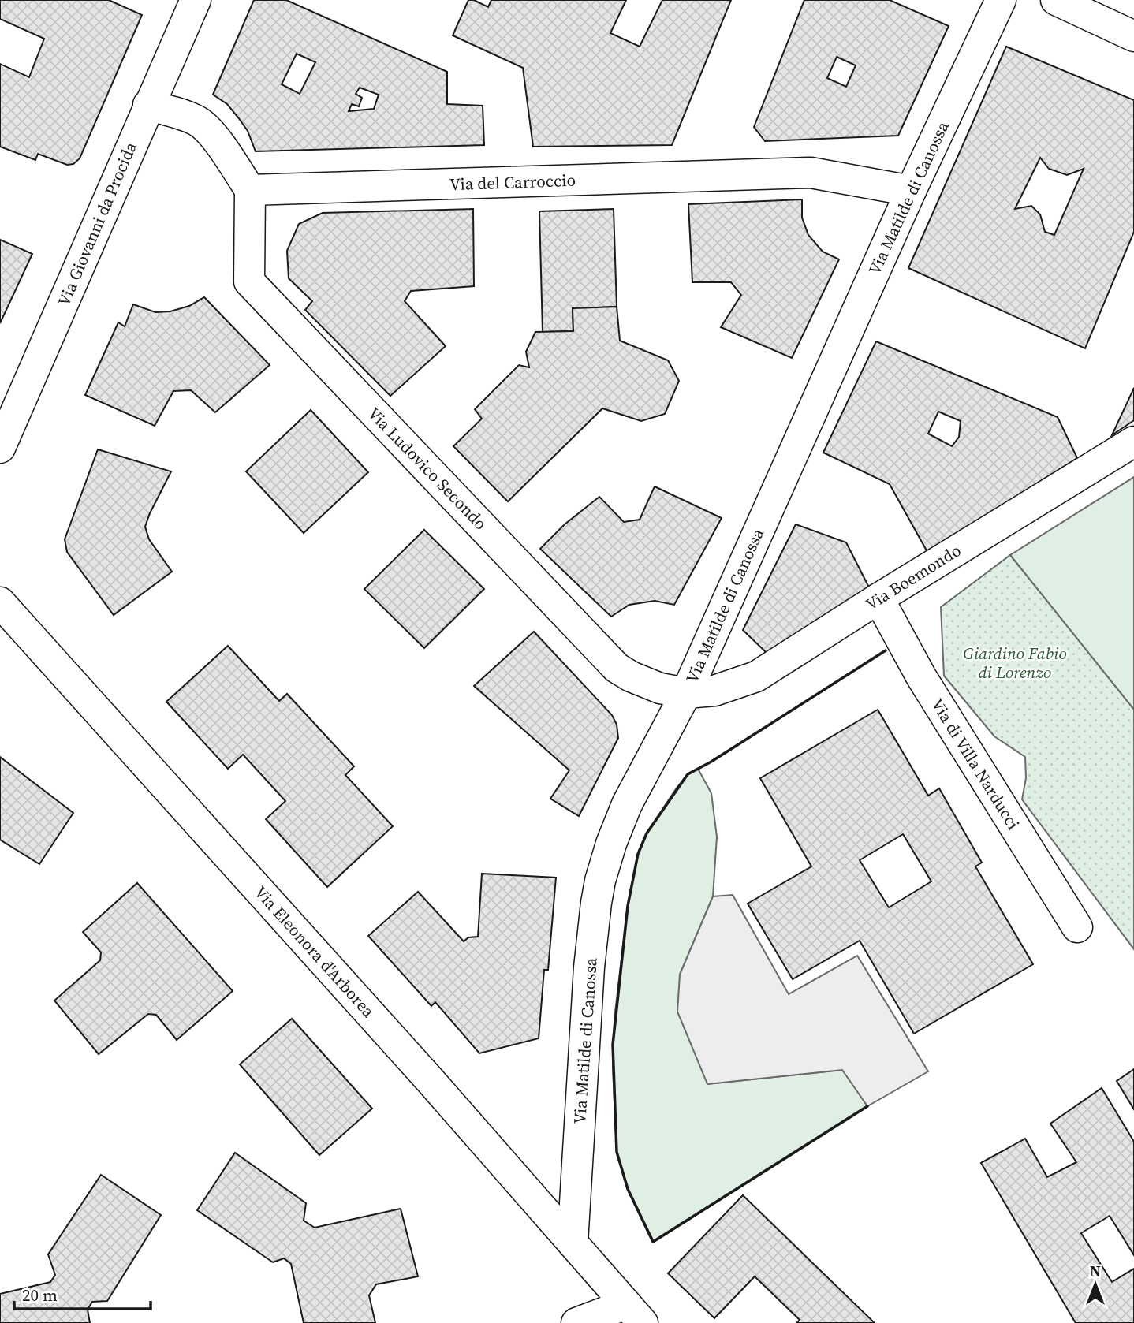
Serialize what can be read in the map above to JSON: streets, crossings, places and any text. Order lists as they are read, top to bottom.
{
  "streets": {
    "street": [
      "Via del Carroccio",
      "Via Matilde di Canossa",
      "Via Giovanni da Procida",
      "Via Ludovico Secondo",
      "Via Boemondo",
      "Via di Villa Narducci",
      "Via Eleonora d'Arborea"
    ]
  },
  "crossings": [
    ["Via del Carroccio", "Via Matilde di Canossa"],
    ["Via del Carroccio", "Via Ludovico Secondo"],
    ["Via Matilde di Canossa", "Via Ludovico Secondo"],
    ["Via Matilde di Canossa", "Via Boemondo"],
    ["Via Matilde di Canossa", "Via Eleonora d'Arborea"],
    ["Via Ludovico Secondo", "Via Boemondo"],
    ["Via Boemondo", "Via di Villa Narducci"]
  ],
  "parks": ["Giardino Fabio di Lorenzo"],
  "scale_bar": "20 m",
  "north": "top"
}
